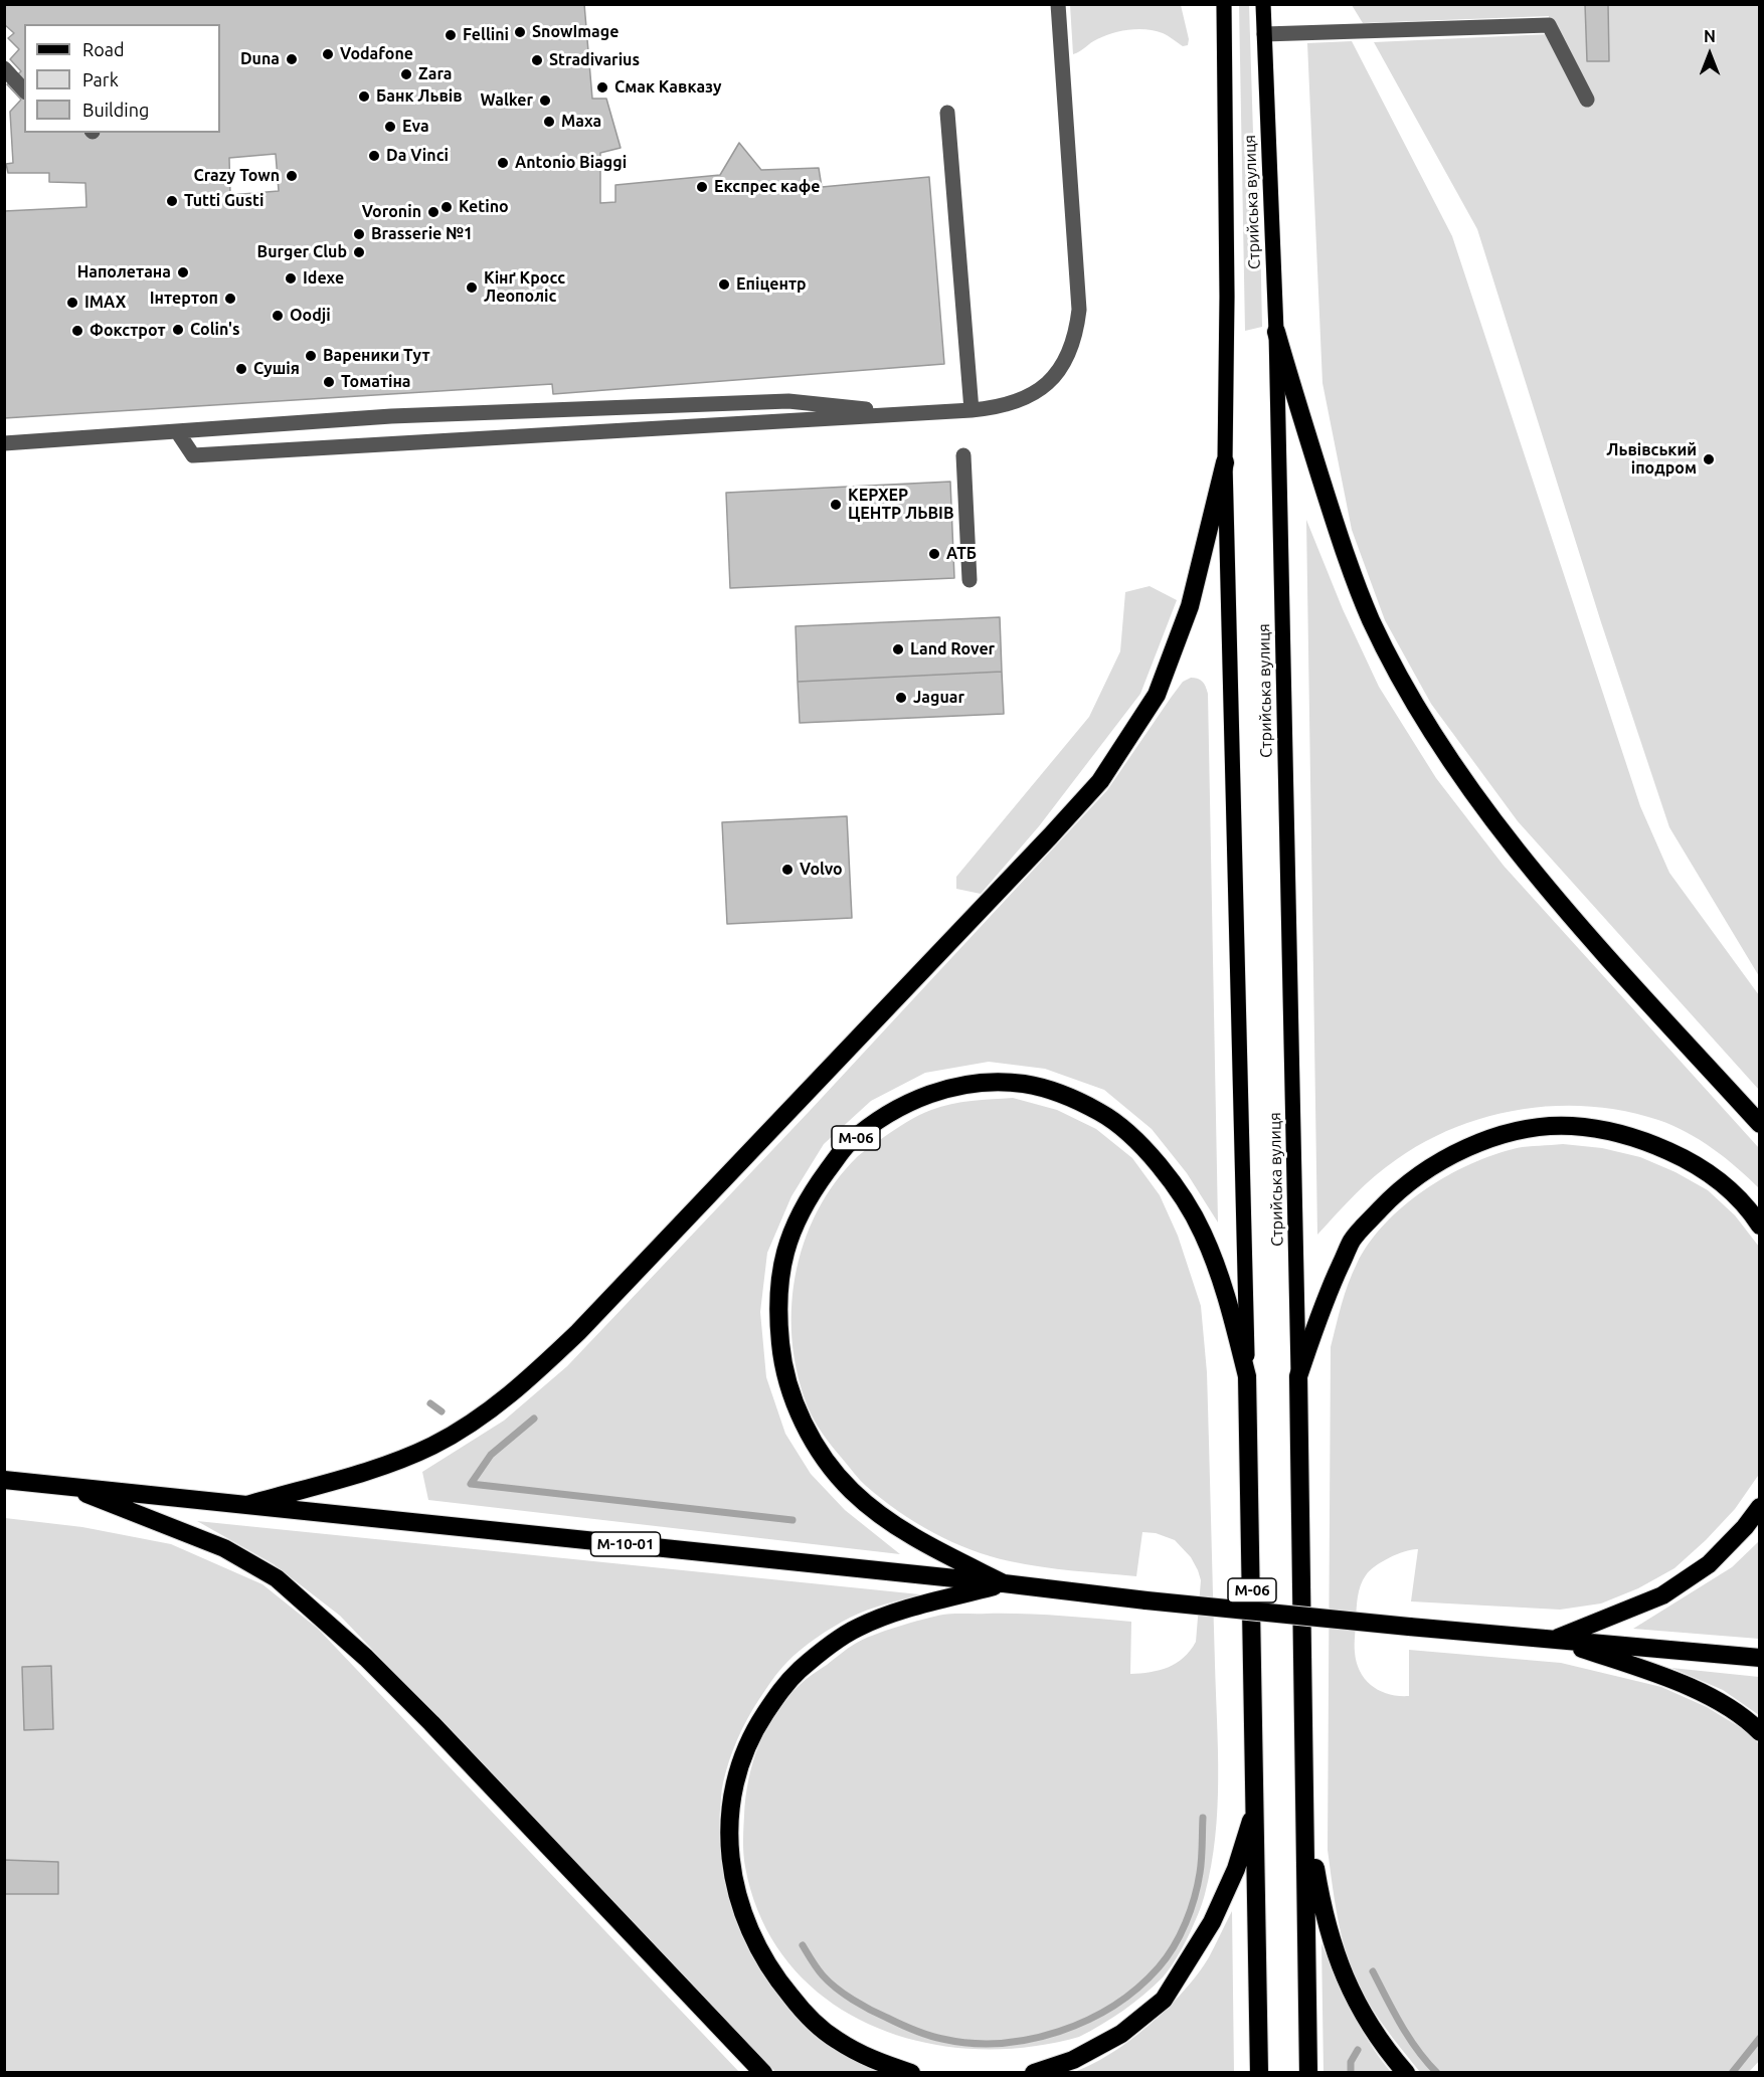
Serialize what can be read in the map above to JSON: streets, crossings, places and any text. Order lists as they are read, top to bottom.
{
  "streets": {
    "highway": ["М-06", "М-10-01"],
    "main road": ["Стрийська вулиця"]
  },
  "crossings": [
    ["Стрийська вулиця", "М-06"],
    ["М-06", "М-10-01"]
  ],
  "places": [
    "SnowImage",
    "Fellini",
    "Vodafone",
    "Duna",
    "Stradivarius",
    "Zara",
    "Смак Кавказу",
    "Банк Львів",
    "Walker",
    "Маха",
    "Eva",
    "Da Vinci",
    "Antonio Biaggi",
    "Crazy Town",
    "Експрес кафе",
    "Tutti Gusti",
    "Ketino",
    "Voronin",
    "Brasserie №1",
    "Burger Club",
    "Наполетана",
    "Idexe",
    "Епіцентр",
    "Кінґ Кросс Леополіс",
    "Інтертоп",
    "IMAX",
    "Oodji",
    "Colin's",
    "Фокстрот",
    "Вареники Тут",
    "Сушія",
    "Томатіна",
    "Львівський іподром",
    "КЕРХЕР ЦЕНТР ЛЬВІВ",
    "АТБ",
    "Land Rover",
    "Jaguar",
    "Volvo"
  ],
  "legend": ["Road", "Park", "Building"],
  "north": "top"
}
